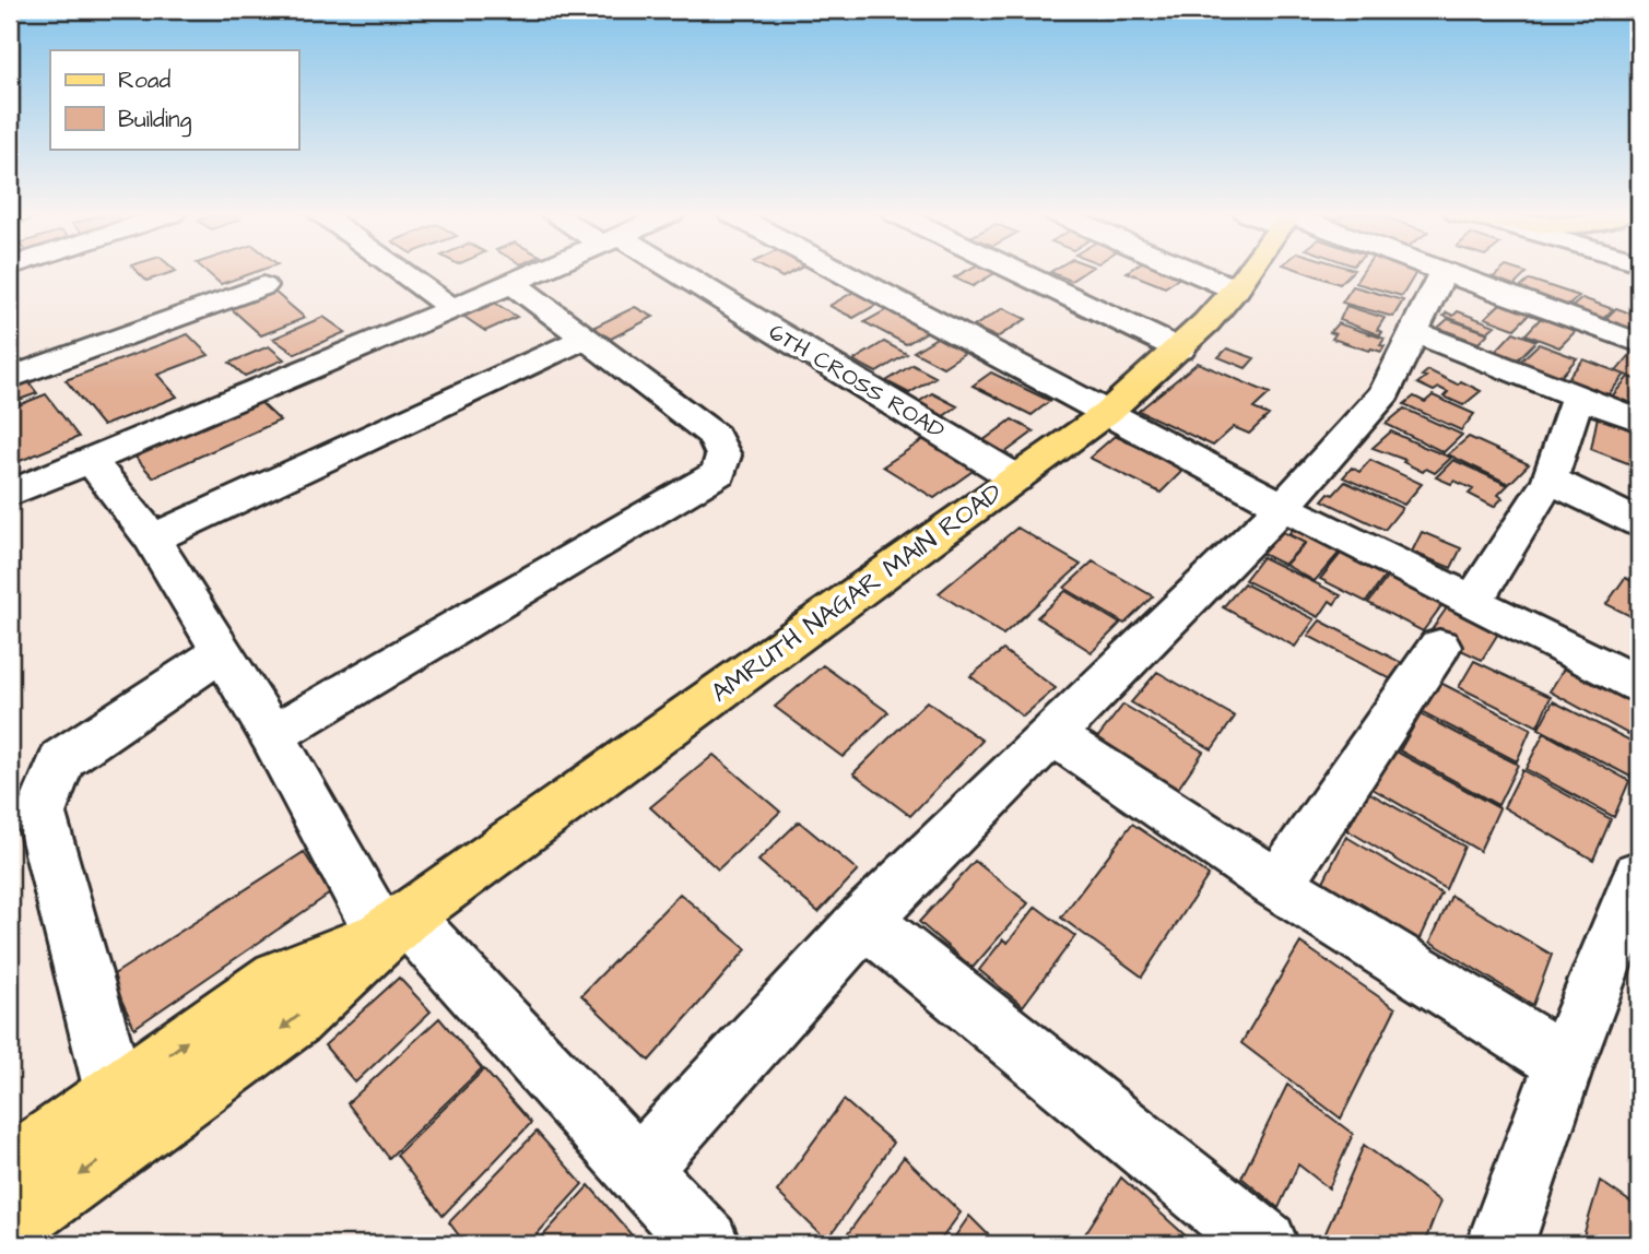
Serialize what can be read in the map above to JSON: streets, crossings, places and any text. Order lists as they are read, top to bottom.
{
  "streets": {
    "main road": ["AMRUTH NAGAR MAIN ROAD"],
    "street": ["6TH CROSS ROAD"]
  },
  "crossings": [
    ["6TH CROSS ROAD", "AMRUTH NAGAR MAIN ROAD"]
  ],
  "legend": ["Road", "Building"]
}
